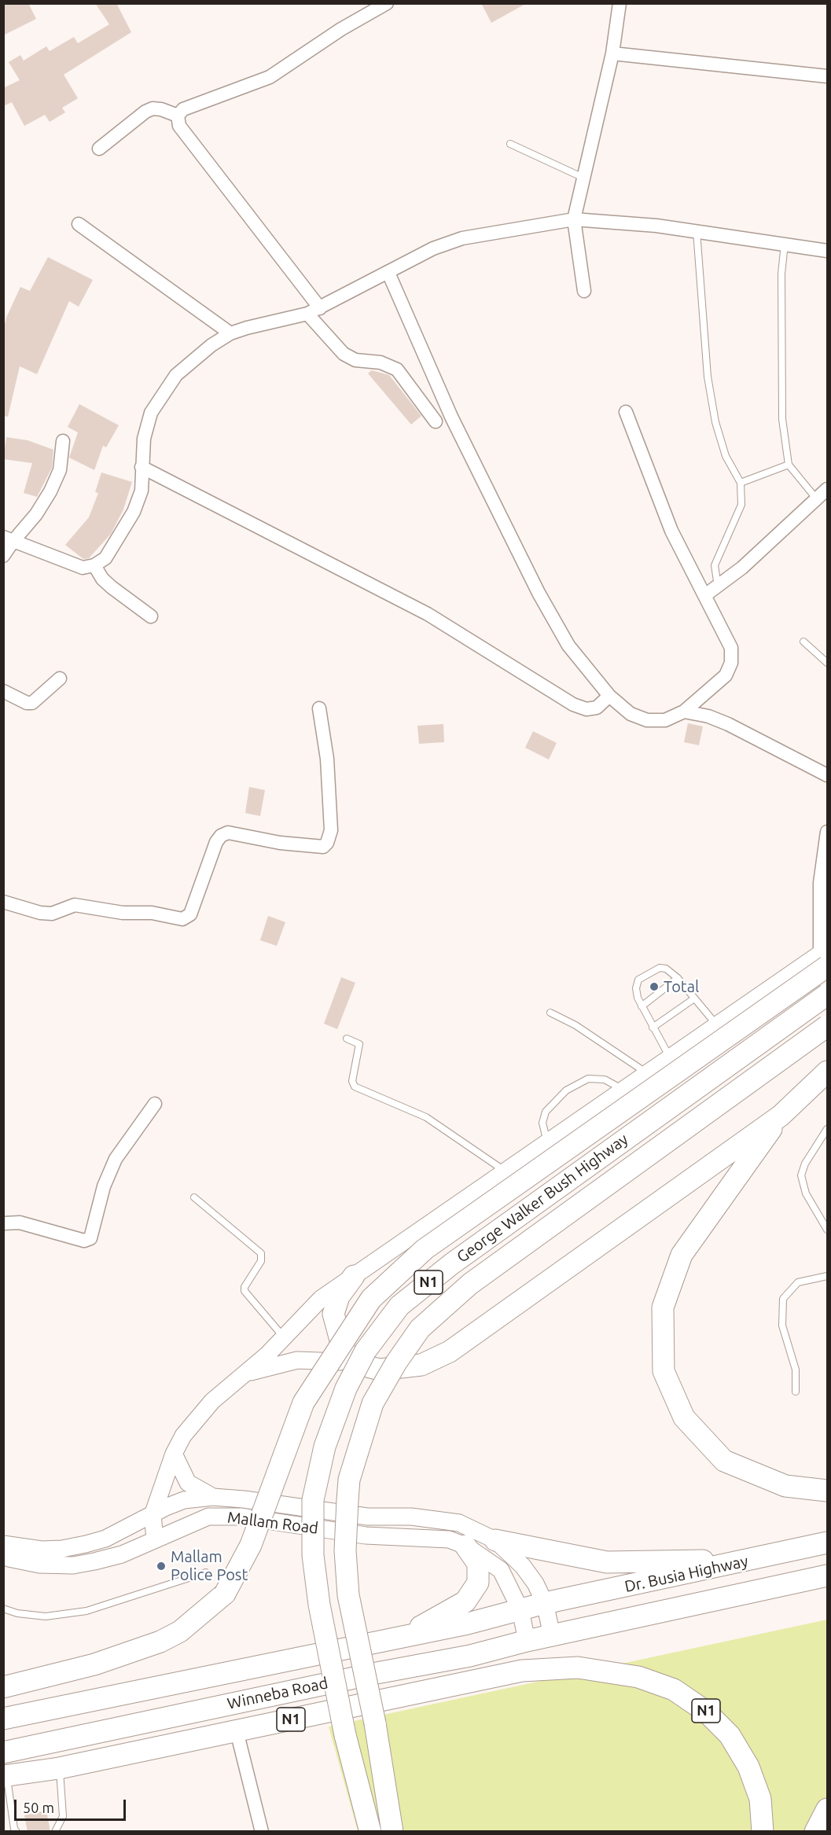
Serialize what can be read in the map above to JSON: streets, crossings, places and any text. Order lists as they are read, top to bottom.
{
  "streets": {
    "highway": [
      "George Walker Bush Highway",
      "N1",
      "Dr. Busia Highway",
      "Winneba Road"
    ],
    "street": ["Mallam Road"]
  },
  "crossings": [
    ["Mallam Road", "Winneba Road"],
    ["Dr. Busia Highway", "Winneba Road"]
  ],
  "places": ["Total", "Mallam Police Post"],
  "scale_bar": "50 m"
}
